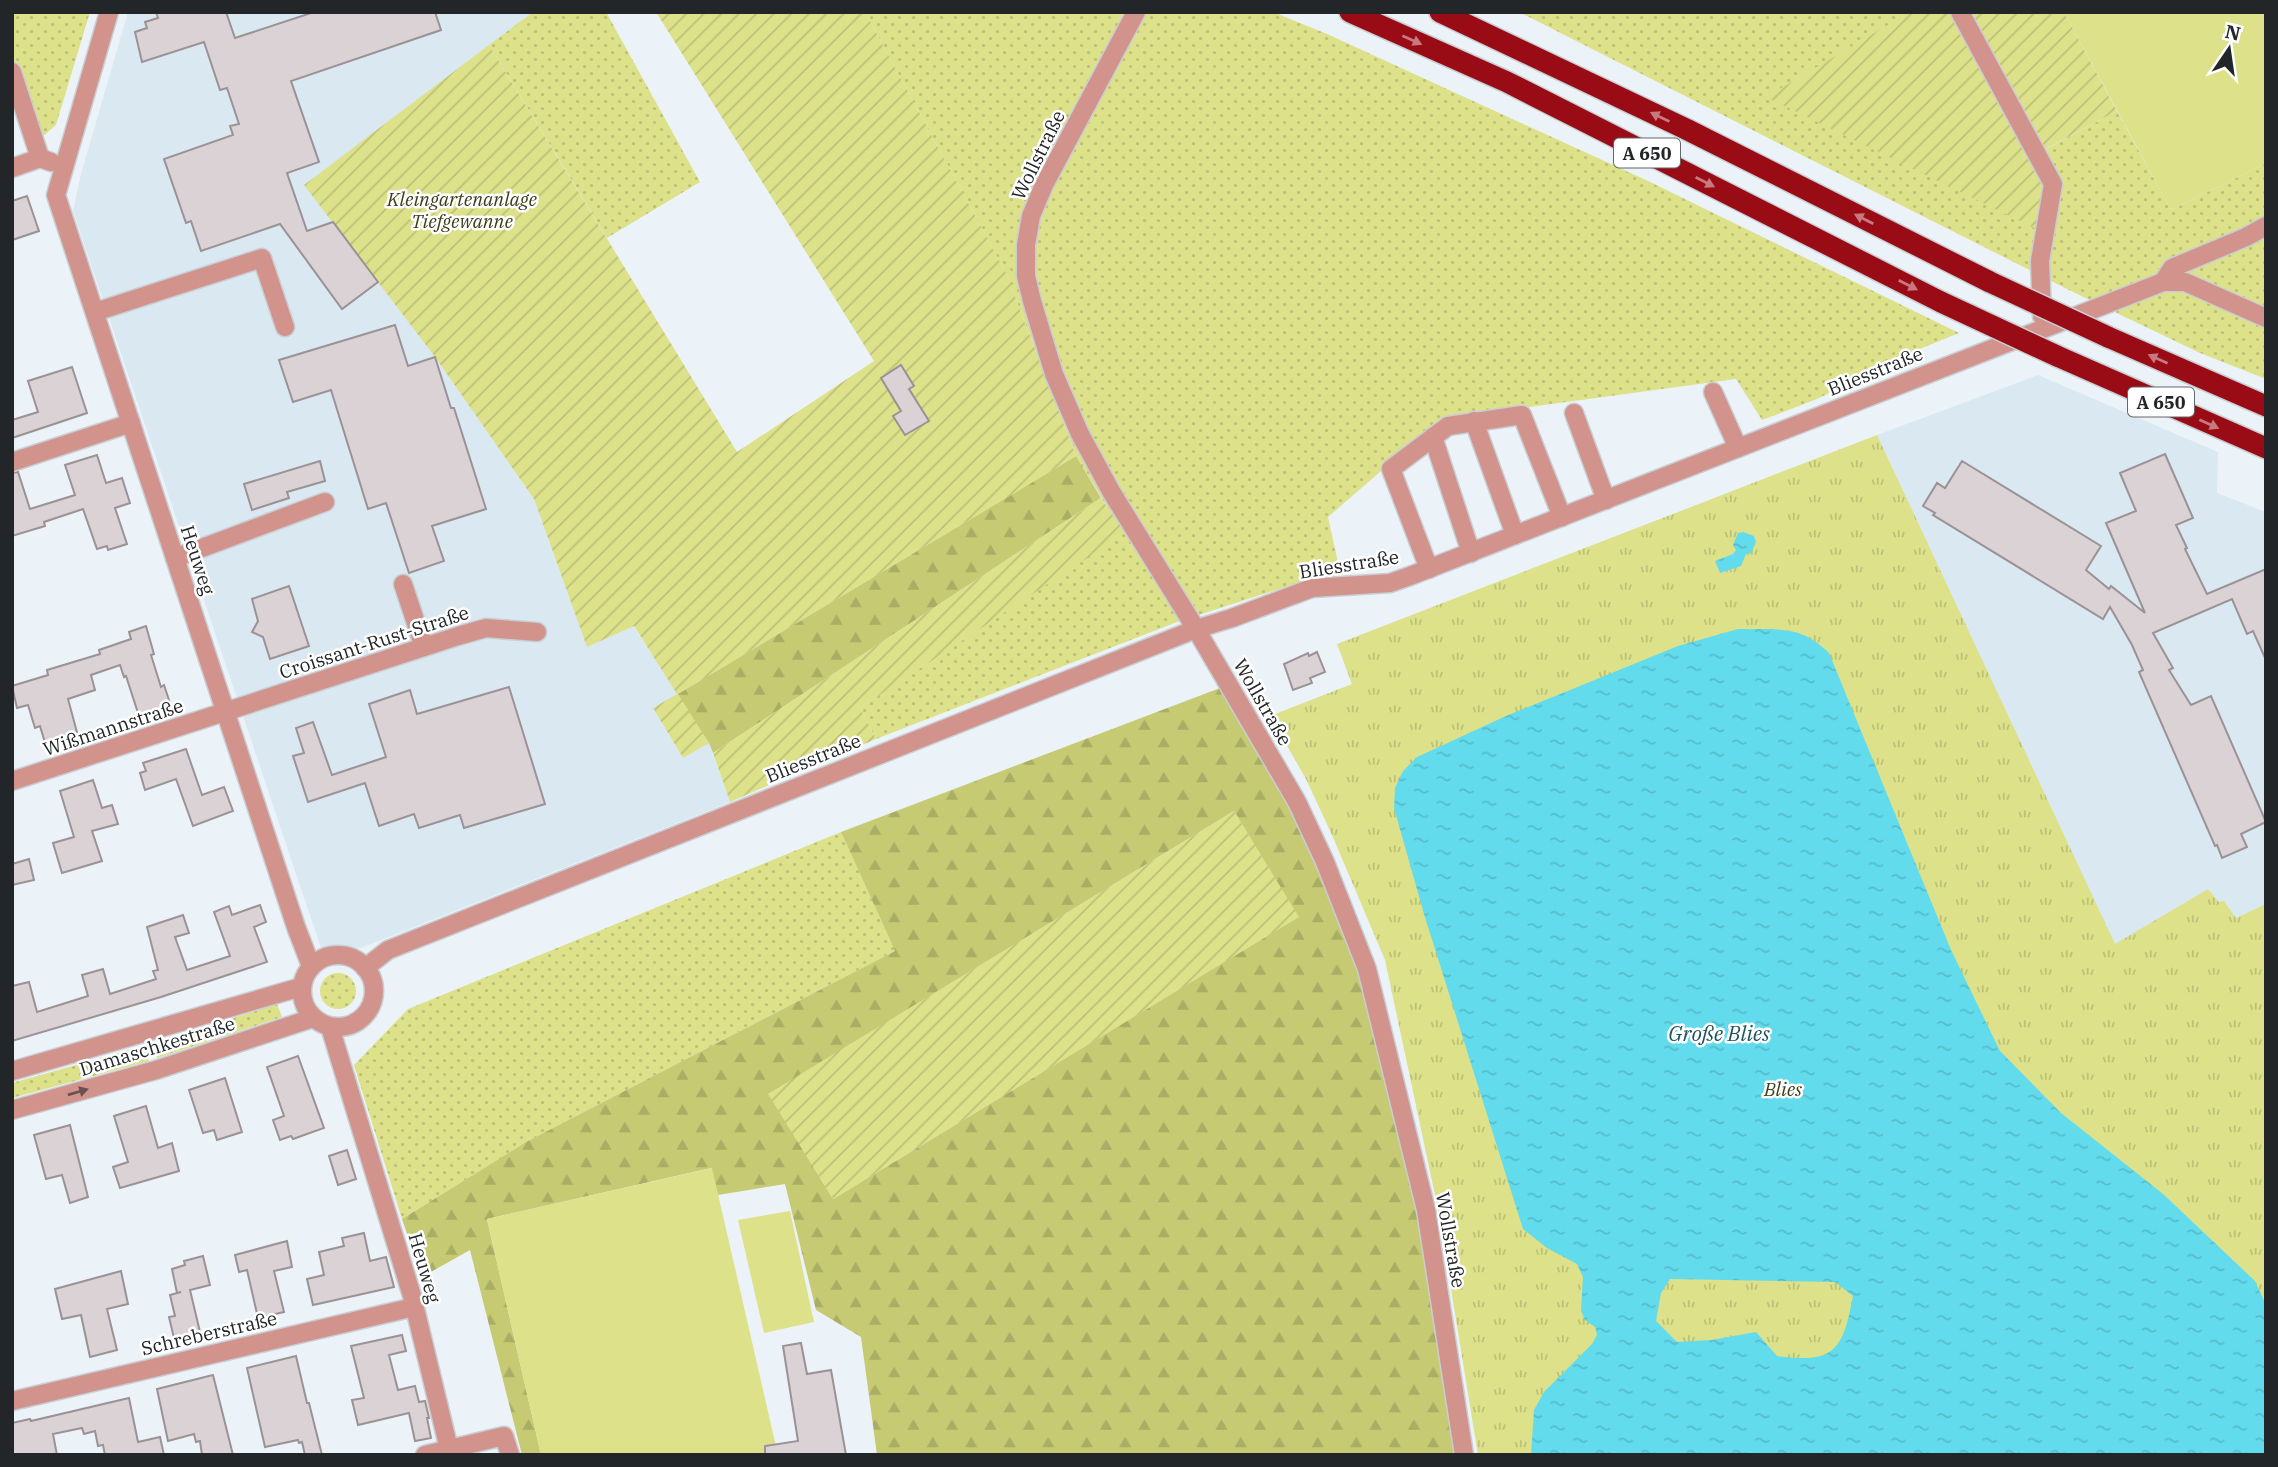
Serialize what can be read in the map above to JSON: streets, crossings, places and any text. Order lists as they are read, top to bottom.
{
  "streets": {
    "highway": ["A 650"],
    "street": [
      "Wollstraße",
      "Bliesstraße",
      "Heuweg",
      "Croissant-Rust-Straße",
      "Wißmannstraße",
      "Damaschkestraße",
      "Schreberstraße"
    ]
  },
  "crossings": [
    ["Wollstraße", "Bliesstraße"],
    ["Bliesstraße", "Heuweg"],
    ["Bliesstraße", "Damaschkestraße"],
    ["Heuweg", "Croissant-Rust-Straße"],
    ["Heuweg", "Wißmannstraße"],
    ["Heuweg", "Damaschkestraße"],
    ["Heuweg", "Schreberstraße"],
    ["Croissant-Rust-Straße", "Wißmannstraße"]
  ],
  "water": ["Große Blies"],
  "parks": ["Kleingartenanlage Tiefgewanne", "Blies"],
  "north": "top"
}
